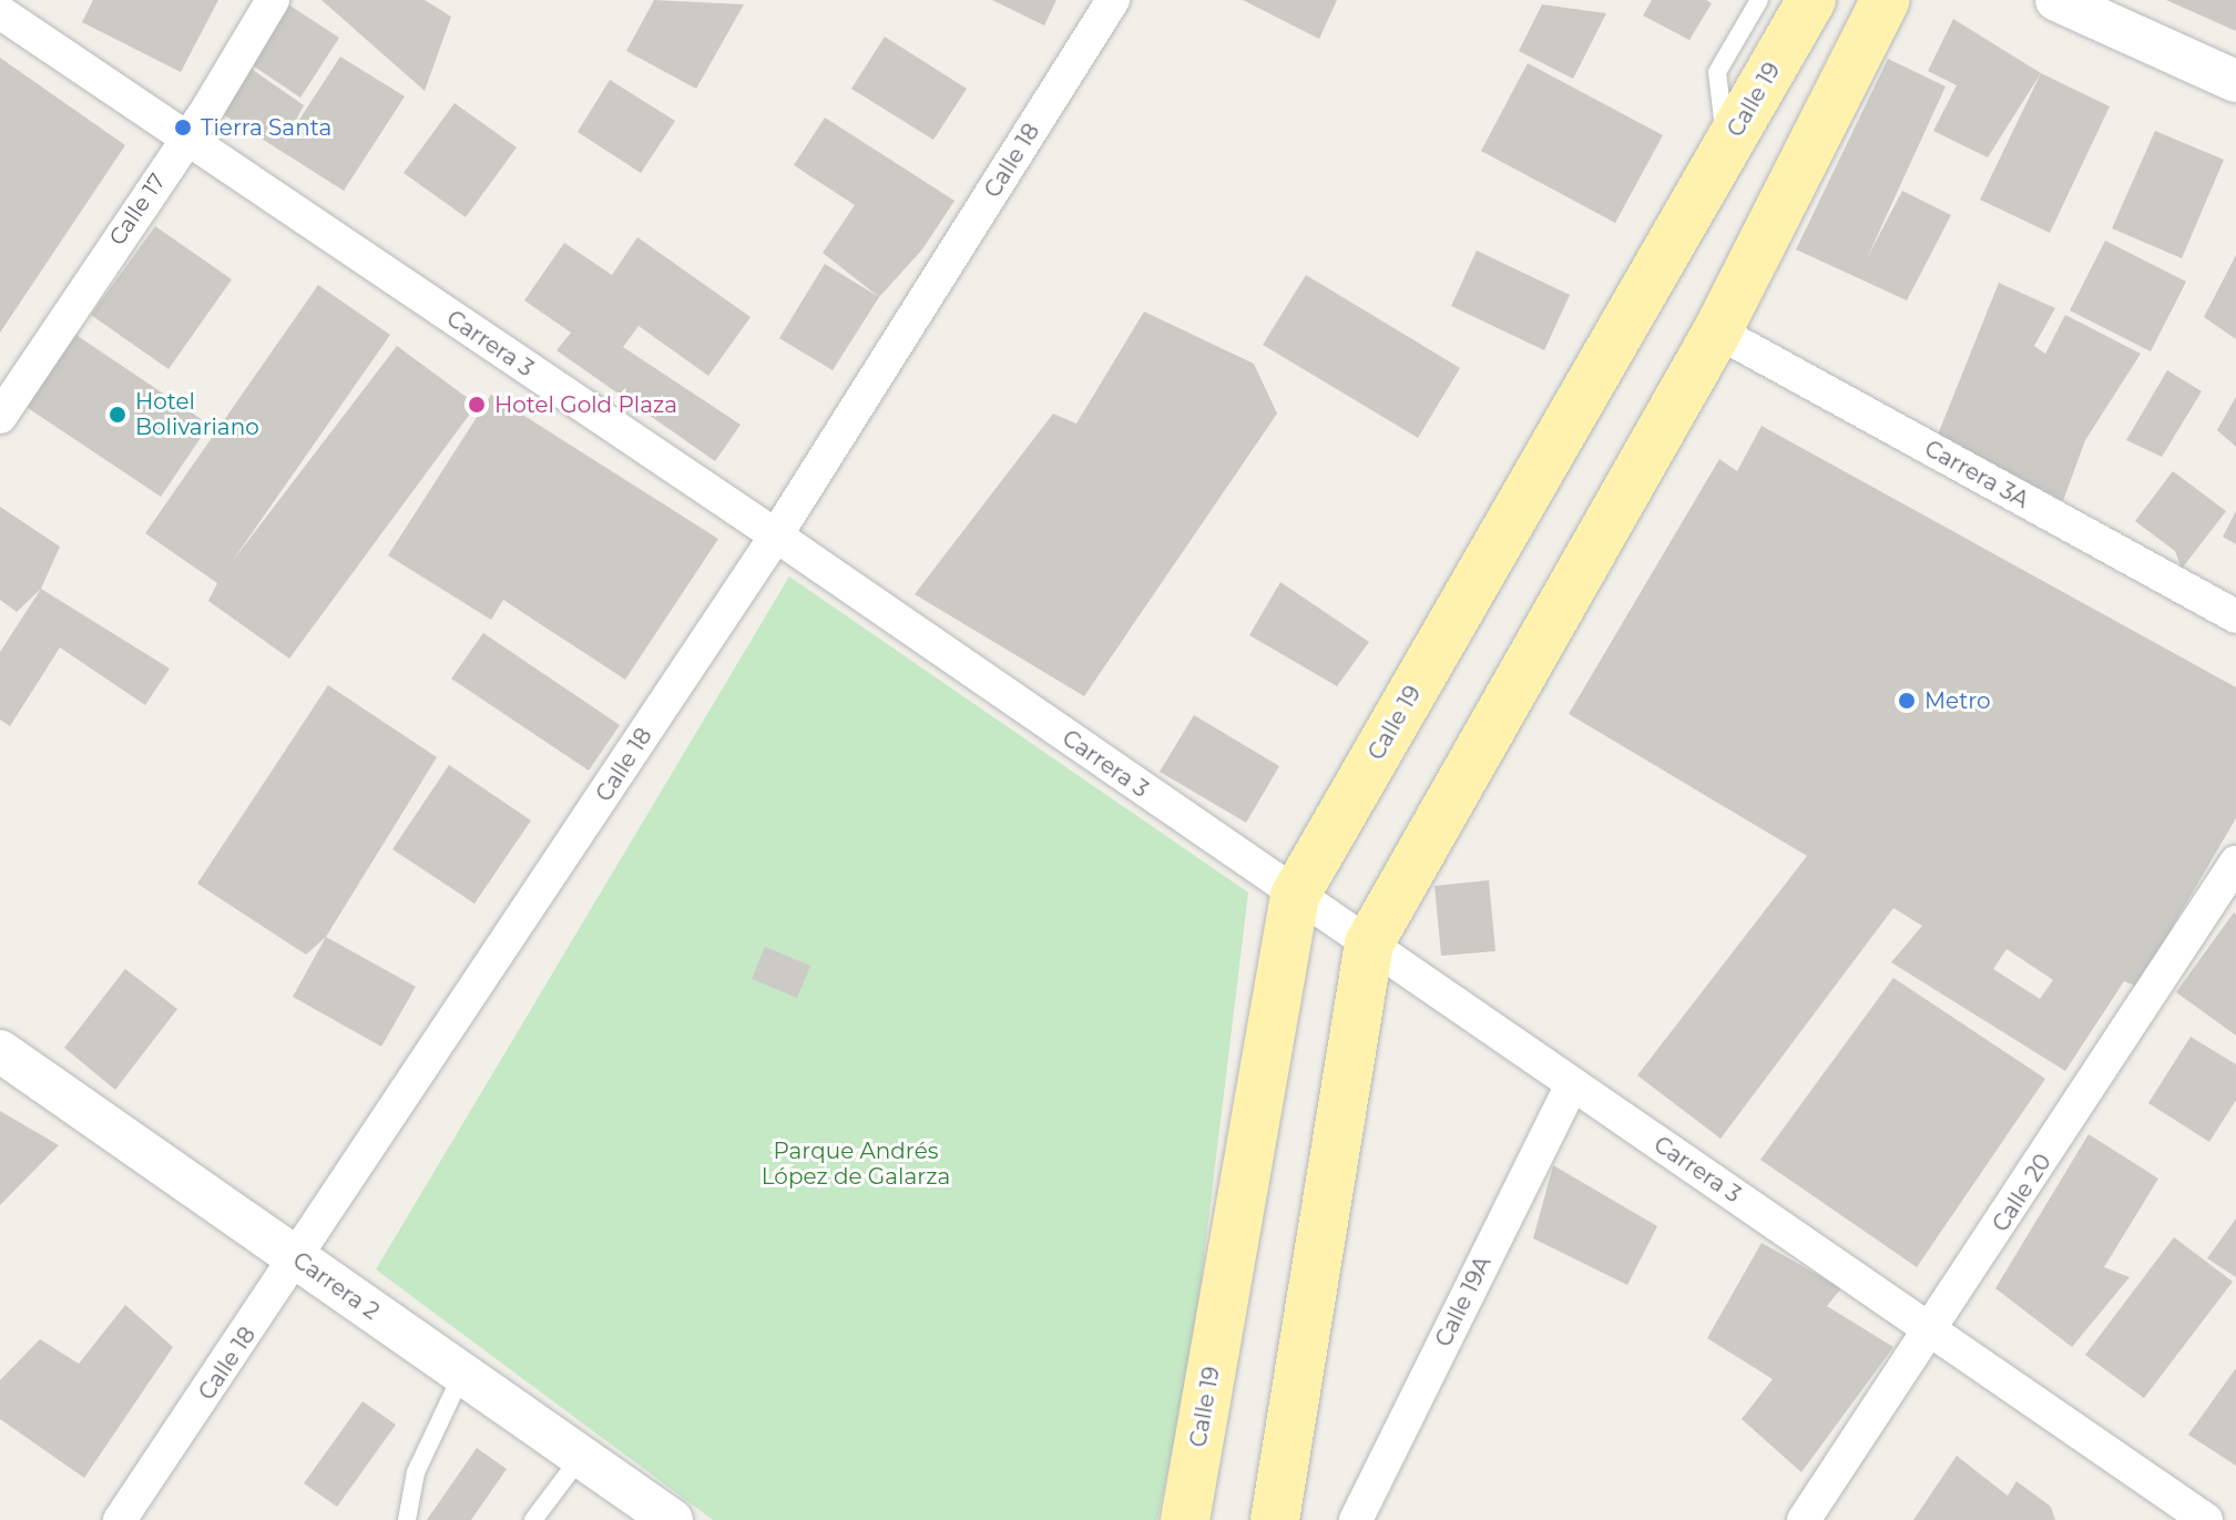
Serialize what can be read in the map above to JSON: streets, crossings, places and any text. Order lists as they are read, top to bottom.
{
  "streets": {
    "main road": ["Calle 19"],
    "street": [
      "Calle 18",
      "Calle 17",
      "Carrera 3",
      "Carrera 3A",
      "Calle 20",
      "Carrera 2",
      "Calle 19A"
    ]
  },
  "crossings": [
    ["Calle 19", "Carrera 3"],
    ["Calle 18", "Carrera 3"],
    ["Calle 18", "Carrera 2"],
    ["Calle 17", "Carrera 3"],
    ["Carrera 3", "Calle 20"],
    ["Carrera 3", "Calle 19A"]
  ],
  "parks": ["Parque Andrés López de Galarza"],
  "places": [
    "Tierra Santa",
    "Hotel Gold Plaza",
    "Hotel Bolivariano",
    "Metro"
  ]
}
